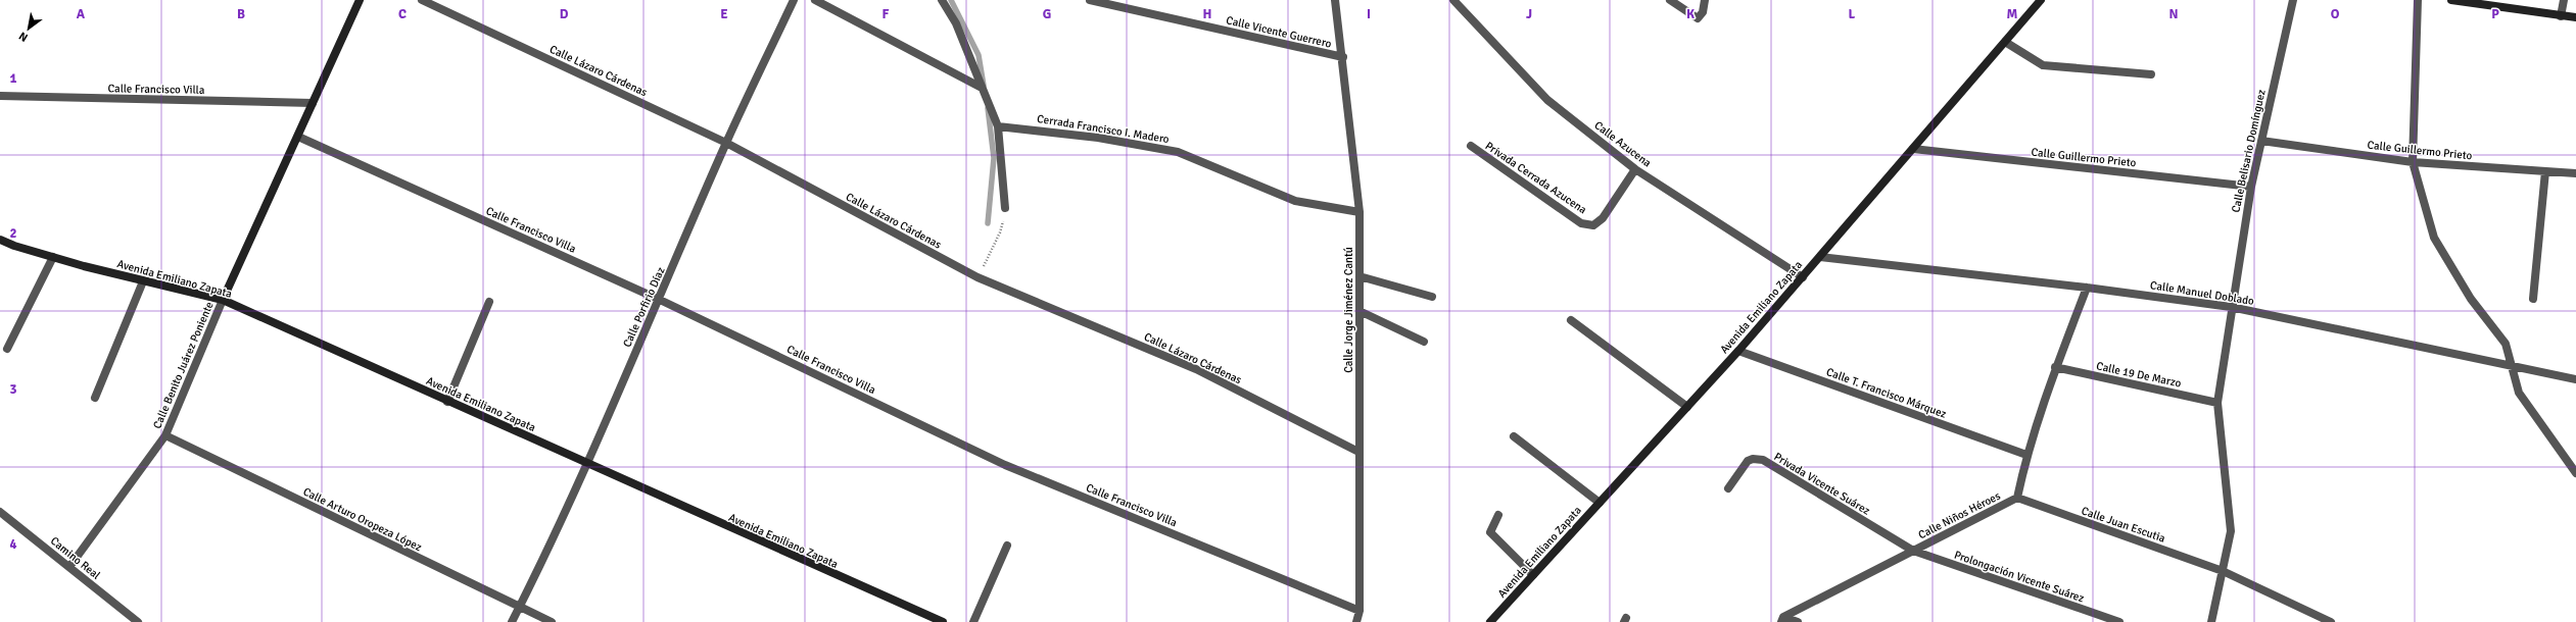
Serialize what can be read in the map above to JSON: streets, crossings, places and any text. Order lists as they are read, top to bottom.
{
  "streets": {
    "street": [
      "Calle Vicente Guerrero",
      "Calle Lázaro Cárdenas",
      "Calle Francisco Villa",
      "Cerrada Francisco I. Madero",
      "Calle Azucena",
      "Calle Guillermo Prieto",
      "Calle Belisario Domínguez",
      "Privada Cerrada Azucena",
      "Avenida Emiliano Zapata",
      "Calle Manuel Doblado",
      "Calle Porfirio Díaz",
      "Calle Jorge Jiménez Cantú",
      "Calle Benito Juárez Poniente",
      "Calle 19 De Marzo",
      "Calle T. Francisco Márquez",
      "Privada Vicente Suárez",
      "Calle Niños Héroes",
      "Calle Arturo Oropeza López",
      "Calle Juan Escutia",
      "Camino Real",
      "Prolongación Vicente Suárez"
    ]
  },
  "crossings": [
    ["Calle Vicente Guerrero", "Calle Jorge Jiménez Cantú"],
    ["Calle Lázaro Cárdenas", "Calle Porfirio Díaz"],
    ["Calle Lázaro Cárdenas", "Calle Jorge Jiménez Cantú"],
    ["Calle Francisco Villa", "Calle Porfirio Díaz"],
    ["Calle Francisco Villa", "Calle Jorge Jiménez Cantú"],
    ["Calle Francisco Villa", "Calle Benito Juárez Poniente"],
    ["Cerrada Francisco I. Madero", "Calle Jorge Jiménez Cantú"],
    ["Calle Azucena", "Privada Cerrada Azucena"],
    ["Calle Azucena", "Avenida Emiliano Zapata"],
    ["Calle Guillermo Prieto", "Calle Belisario Domínguez"],
    ["Calle Guillermo Prieto", "Avenida Emiliano Zapata"],
    ["Calle Belisario Domínguez", "Calle Manuel Doblado"],
    ["Calle Belisario Domínguez", "Calle 19 De Marzo"],
    ["Calle Belisario Domínguez", "Calle Juan Escutia"],
    ["Avenida Emiliano Zapata", "Calle Manuel Doblado"],
    ["Avenida Emiliano Zapata", "Calle Porfirio Díaz"],
    ["Avenida Emiliano Zapata", "Calle Benito Juárez Poniente"],
    ["Avenida Emiliano Zapata", "Calle T. Francisco Márquez"],
    ["Calle Manuel Doblado", "Calle Niños Héroes"],
    ["Calle Porfirio Díaz", "Calle Arturo Oropeza López"],
    ["Calle Benito Juárez Poniente", "Calle Arturo Oropeza López"],
    ["Calle Benito Juárez Poniente", "Camino Real"],
    ["Calle 19 De Marzo", "Calle Niños Héroes"],
    ["Calle T. Francisco Márquez", "Calle Niños Héroes"],
    ["Privada Vicente Suárez", "Calle Niños Héroes"],
    ["Privada Vicente Suárez", "Prolongación Vicente Suárez"],
    ["Calle Niños Héroes", "Calle Juan Escutia"],
    ["Calle Niños Héroes", "Prolongación Vicente Suárez"]
  ],
  "north": "bottom left",
  "grid": {
    "columns": [
      "A",
      "B",
      "C",
      "D",
      "E",
      "F",
      "G",
      "H",
      "I",
      "J",
      "K",
      "L",
      "M",
      "N",
      "O",
      "P"
    ],
    "rows": [
      "1",
      "2",
      "3",
      "4"
    ]
  }
}
